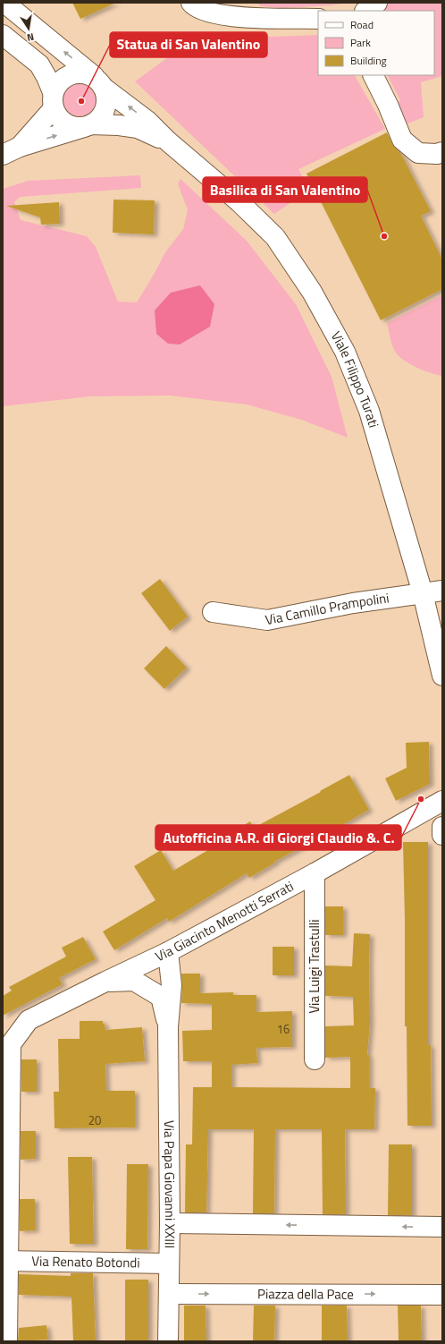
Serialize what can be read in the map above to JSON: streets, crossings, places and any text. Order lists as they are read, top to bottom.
{
  "streets": {
    "street": [
      "Viale Filippo Turati",
      "Via Camillo Prampolini",
      "Via Giacinto Menotti Serrati",
      "Via Luigi Trastulli",
      "Via Papa Giovanni XXIII",
      "Via Renato Botondi",
      "Piazza della Pace"
    ]
  },
  "crossings": [
    ["Viale Filippo Turati", "Via Camillo Prampolini"],
    ["Via Giacinto Menotti Serrati", "Via Luigi Trastulli"],
    ["Via Giacinto Menotti Serrati", "Via Papa Giovanni XXIII"],
    ["Via Giacinto Menotti Serrati", "Via Renato Botondi"],
    ["Via Papa Giovanni XXIII", "Via Renato Botondi"],
    ["Via Papa Giovanni XXIII", "Piazza della Pace"]
  ],
  "places": ["Statua di San Valentino", "Basilica di San Valentino", "Autofficina A.R. di Giorgi Claudio &. C."],
  "house_numbers": ["16", "20"],
  "legend": ["Road", "Park", "Building"],
  "north": "bottom"
}
